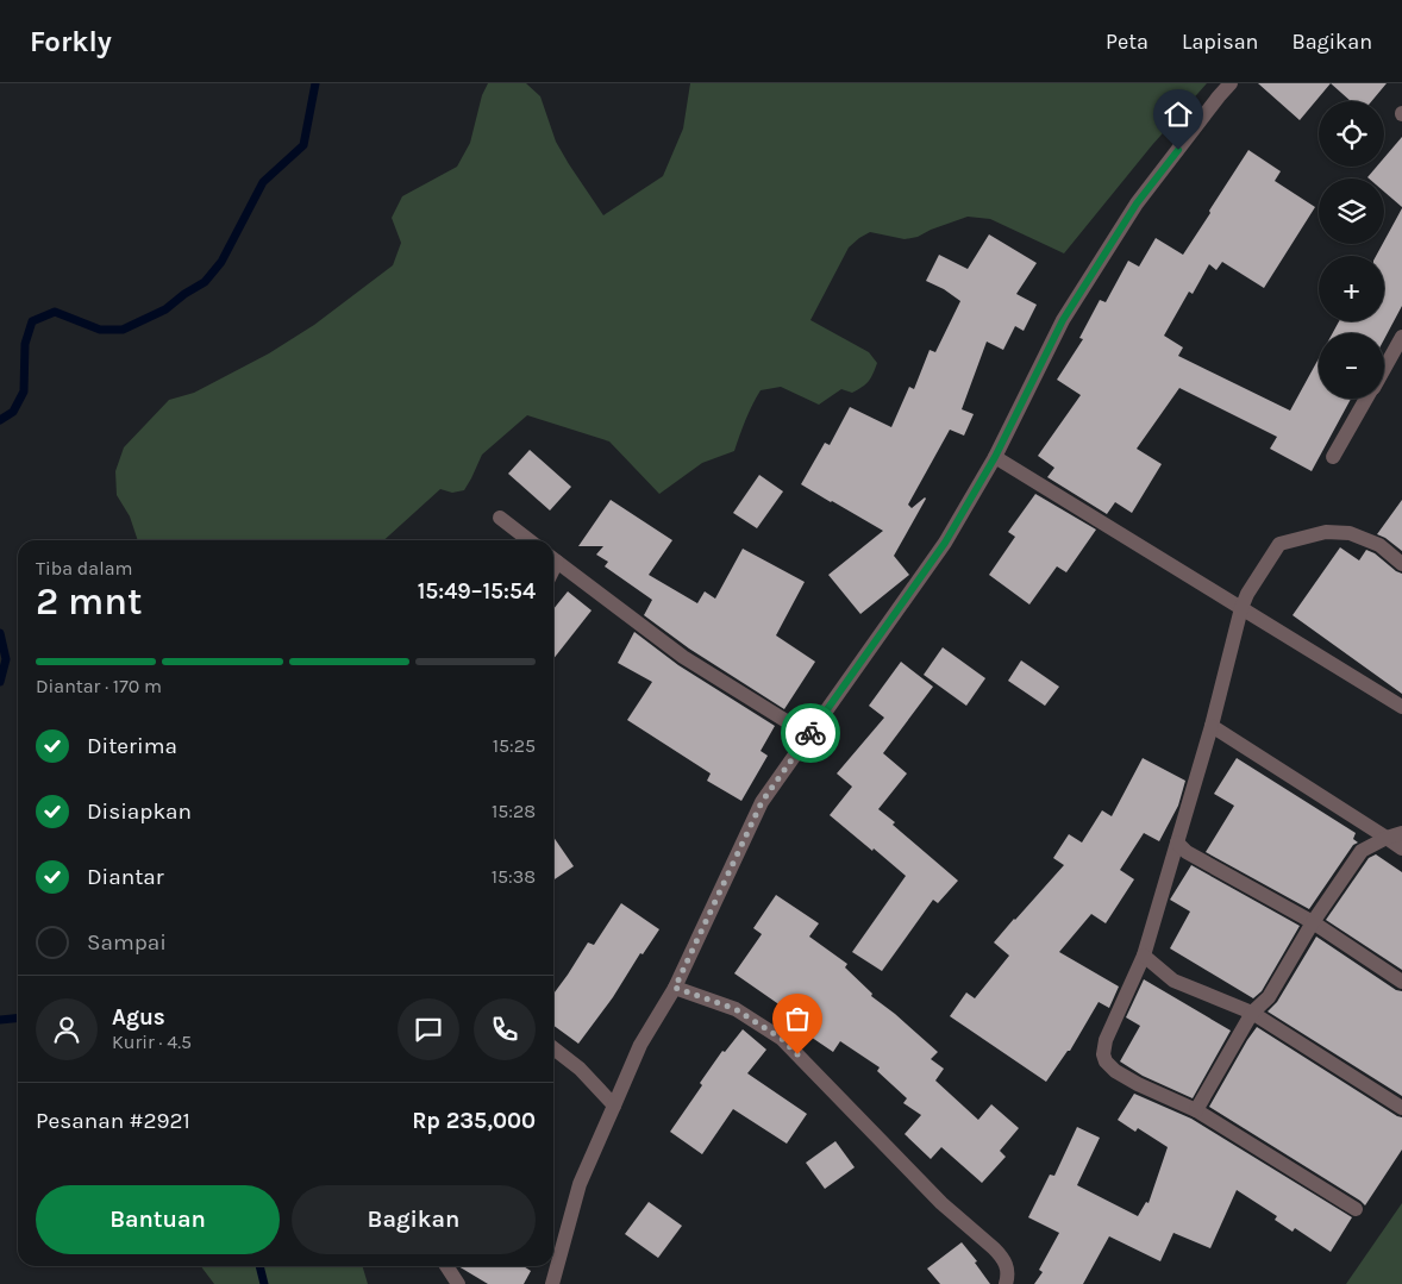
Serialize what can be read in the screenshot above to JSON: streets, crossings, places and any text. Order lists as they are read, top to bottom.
{
  "page": {
    "header": "Forkly",
    "nav": ["Peta", "Lapisan", "Bagikan"],
    "map_buttons": ["+", "−"],
    "heading": ["2 mnt", "Tiba dalam", "15:49–15:54"],
    "panel": [
      "Agus",
      "Kurir · 4.5",
      "Pesanan #2921",
      "Rp 235,000"
    ],
    "bar": "Diantar · 170 m",
    "list": [
      ["Diterima", "15:25"],
      ["Disiapkan", "15:28"],
      ["Diantar", "15:38"],
      "Sampai"
    ],
    "buttons": ["Bantuan", "Bagikan"]
  }
}
